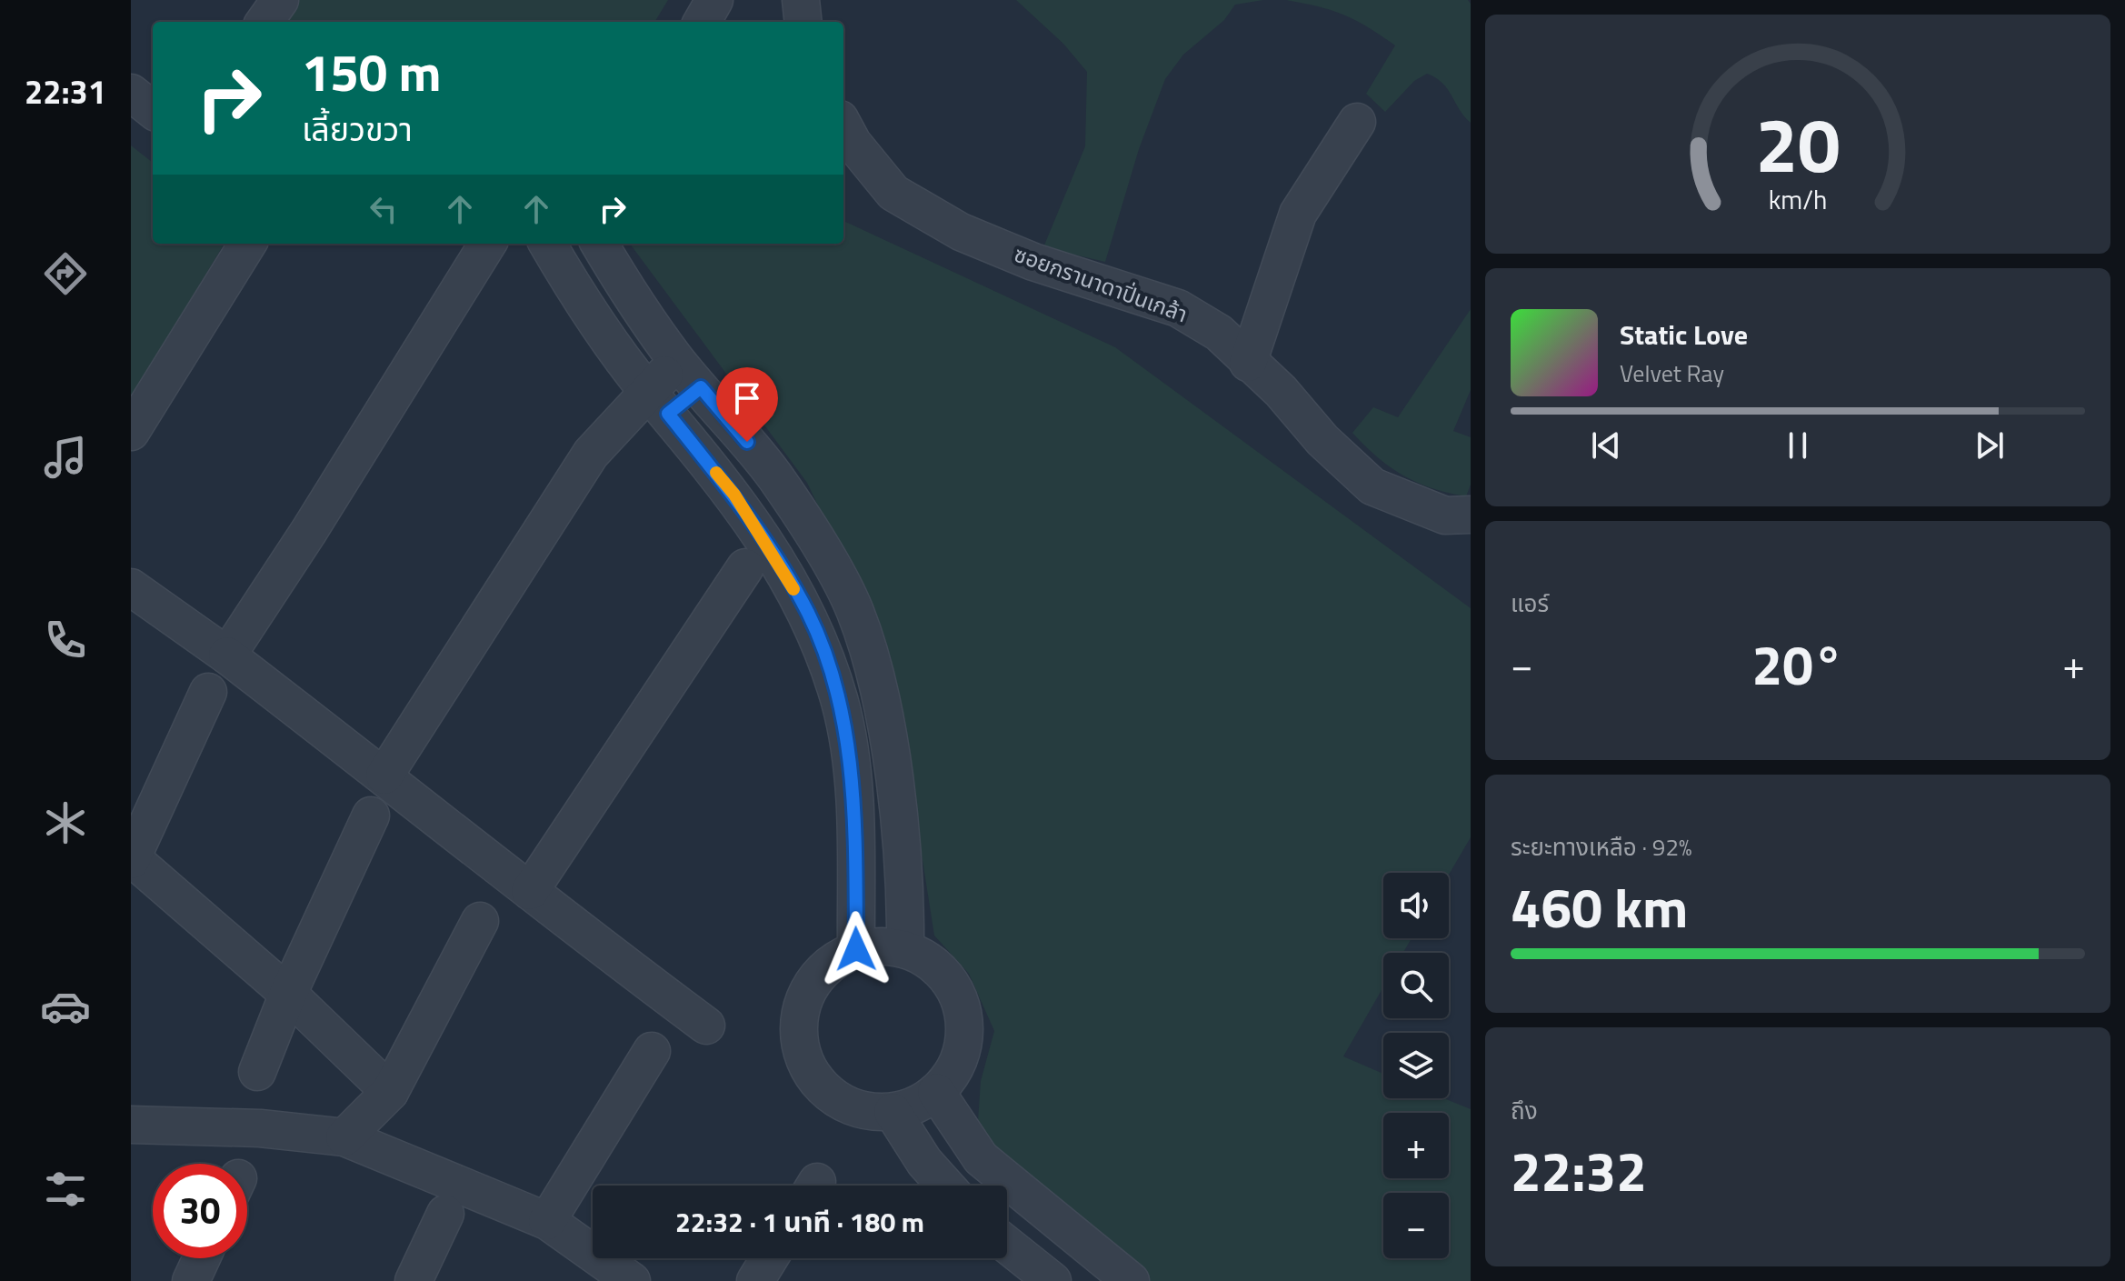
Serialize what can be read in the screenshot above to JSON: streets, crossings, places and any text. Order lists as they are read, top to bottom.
{
  "streets": {
    "street": ["ซอยกรานาดาปิ่นเกล้า"]
  },
  "page": {
    "tabs": "22:31",
    "turn": ["150 m", "เลี้ยวขวา"],
    "song": ["Static Love", "Velvet Ray"],
    "tile": [
      "แอร์",
      ["ระยะทางเหลือ · 92%", "460 km"],
      ["ถึง", "22:32"]
    ],
    "heat": ["−", "20°", "+"],
    "map_buttons": ["+", "−"],
    "limit": "30",
    "trip": "22:32 · 1 นาที · 180 m",
    "gauge": ["20", "km/h"]
  }
}
